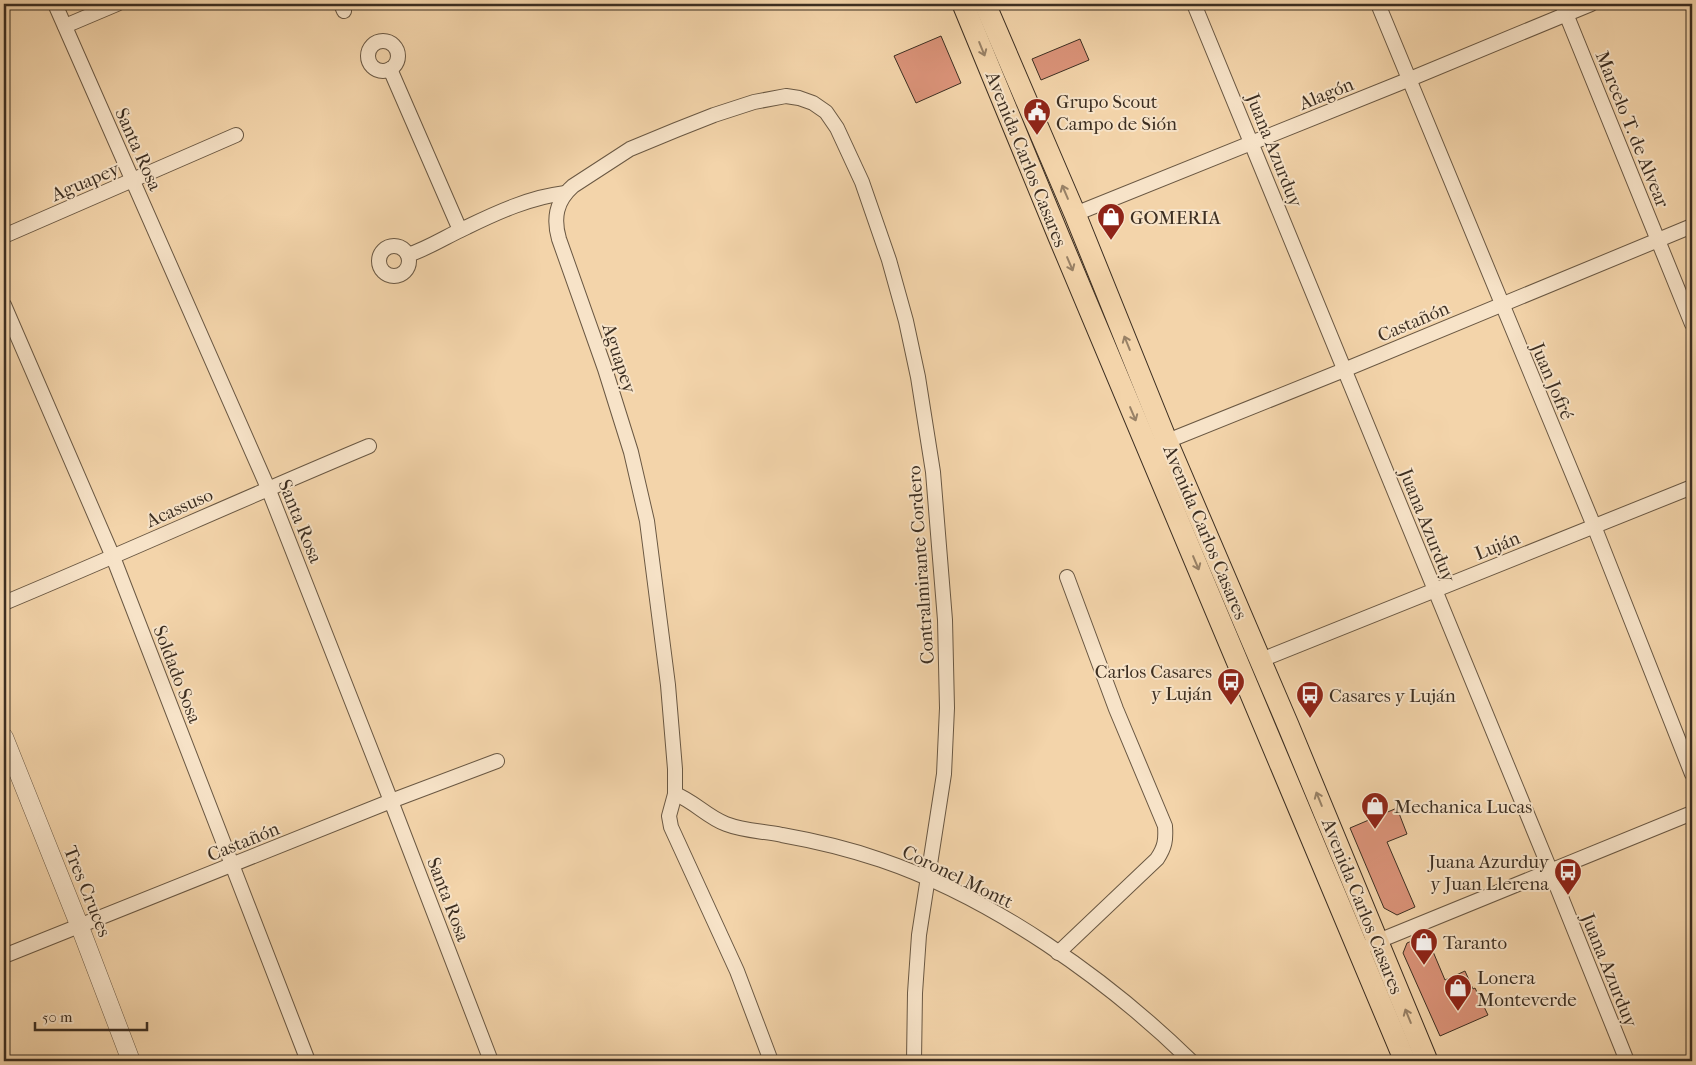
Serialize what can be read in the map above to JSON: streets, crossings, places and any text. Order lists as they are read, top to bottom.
{
  "streets": {
    "main road": ["Avenida Carlos Casares"],
    "street": [
      "Alagón",
      "Marcelo T. de Alvear",
      "Santa Rosa",
      "Juana Azurduy",
      "Aguapey",
      "Castañón",
      "Juan Jofré",
      "Acassuso",
      "Luján",
      "Contralmirante Cordero",
      "Soldado Sosa",
      "Coronel Montt",
      "Tres Cruces"
    ]
  },
  "crossings": [
    ["Alagón", "Marcelo T. de Alvear"],
    ["Alagón", "Juana Azurduy"],
    ["Alagón", "Avenida Carlos Casares"],
    ["Alagón", "Juan Jofré"],
    ["Marcelo T. de Alvear", "Castañón"],
    ["Santa Rosa", "Aguapey"],
    ["Santa Rosa", "Castañón"],
    ["Santa Rosa", "Acassuso"],
    ["Juana Azurduy", "Castañón"],
    ["Juana Azurduy", "Luján"],
    ["Avenida Carlos Casares", "Castañón"],
    ["Avenida Carlos Casares", "Luján"],
    ["Aguapey", "Contralmirante Cordero"],
    ["Aguapey", "Coronel Montt"],
    ["Castañón", "Juan Jofré"],
    ["Castañón", "Soldado Sosa"],
    ["Castañón", "Tres Cruces"],
    ["Juan Jofré", "Luján"],
    ["Acassuso", "Soldado Sosa"],
    ["Contralmirante Cordero", "Coronel Montt"]
  ],
  "places": {
    "public building": ["Grupo Scout Campo de Sión"],
    "shop": [
      "GOMERIA",
      "Mechanica Lucas",
      "Taranto",
      "Lonera Monteverde"
    ],
    "bus stop": ["Carlos Casares y Luján", "Casares y Luján", "Juana Azurduy y Juan Llerena"]
  },
  "scale_bar": "50 m"
}
